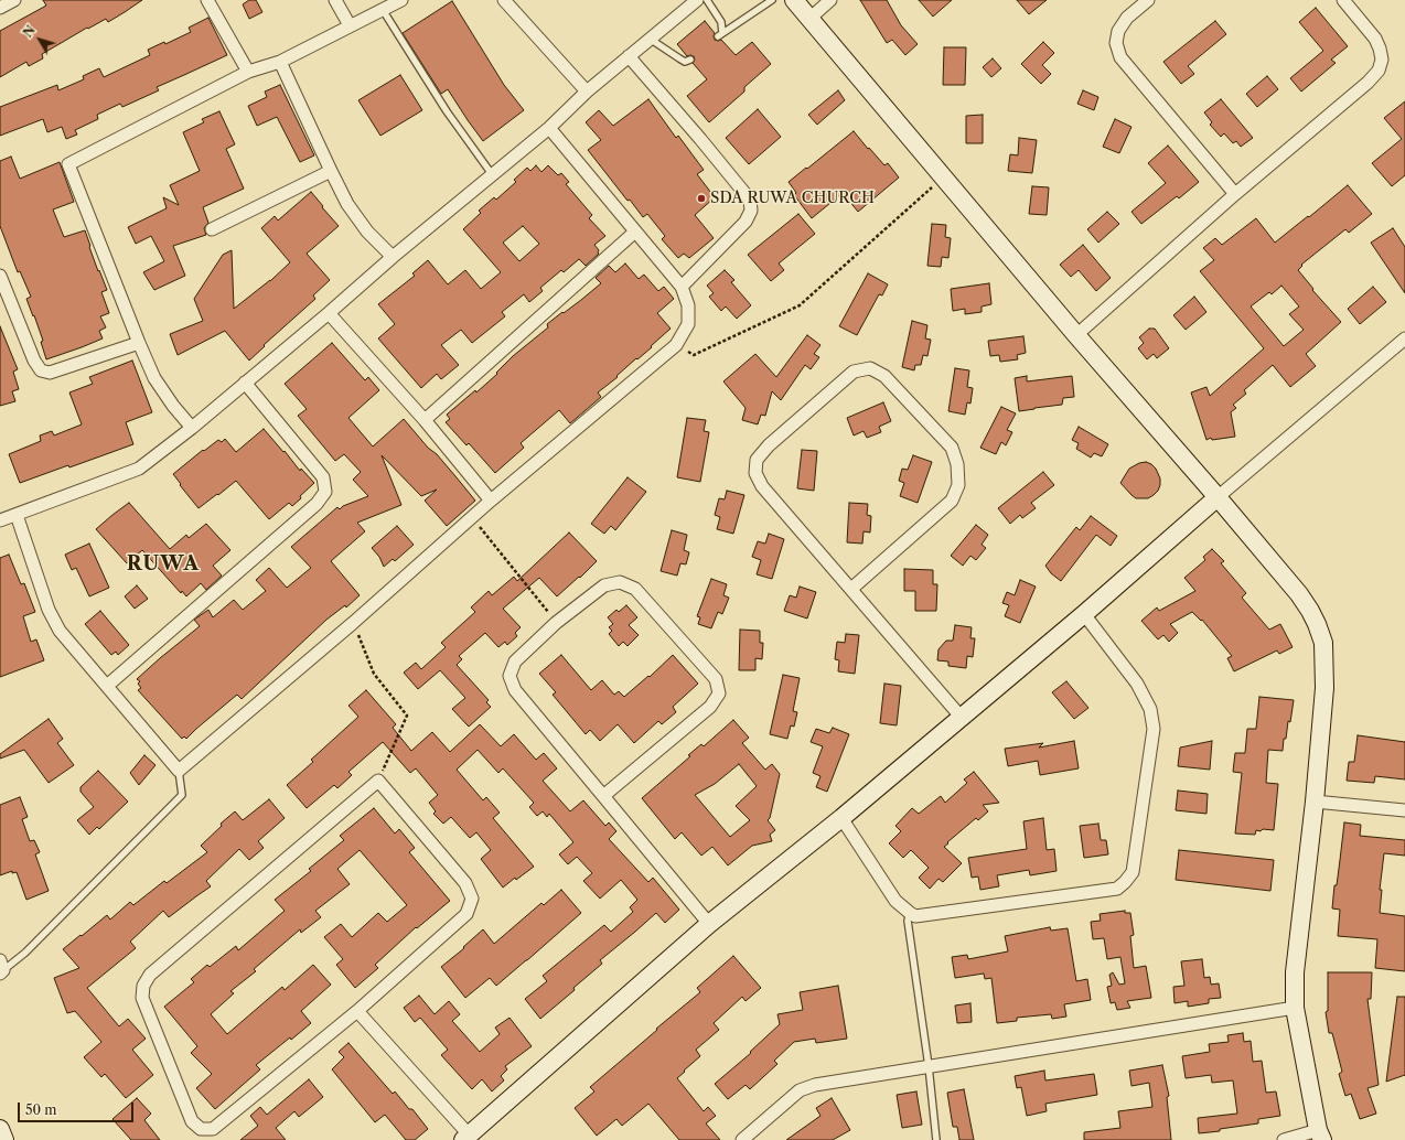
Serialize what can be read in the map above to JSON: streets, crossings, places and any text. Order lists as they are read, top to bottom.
{
  "districts": ["RUWA"],
  "places": ["SDA RUWA CHURCH"],
  "scale_bar": "50 m",
  "north": "top left"
}
